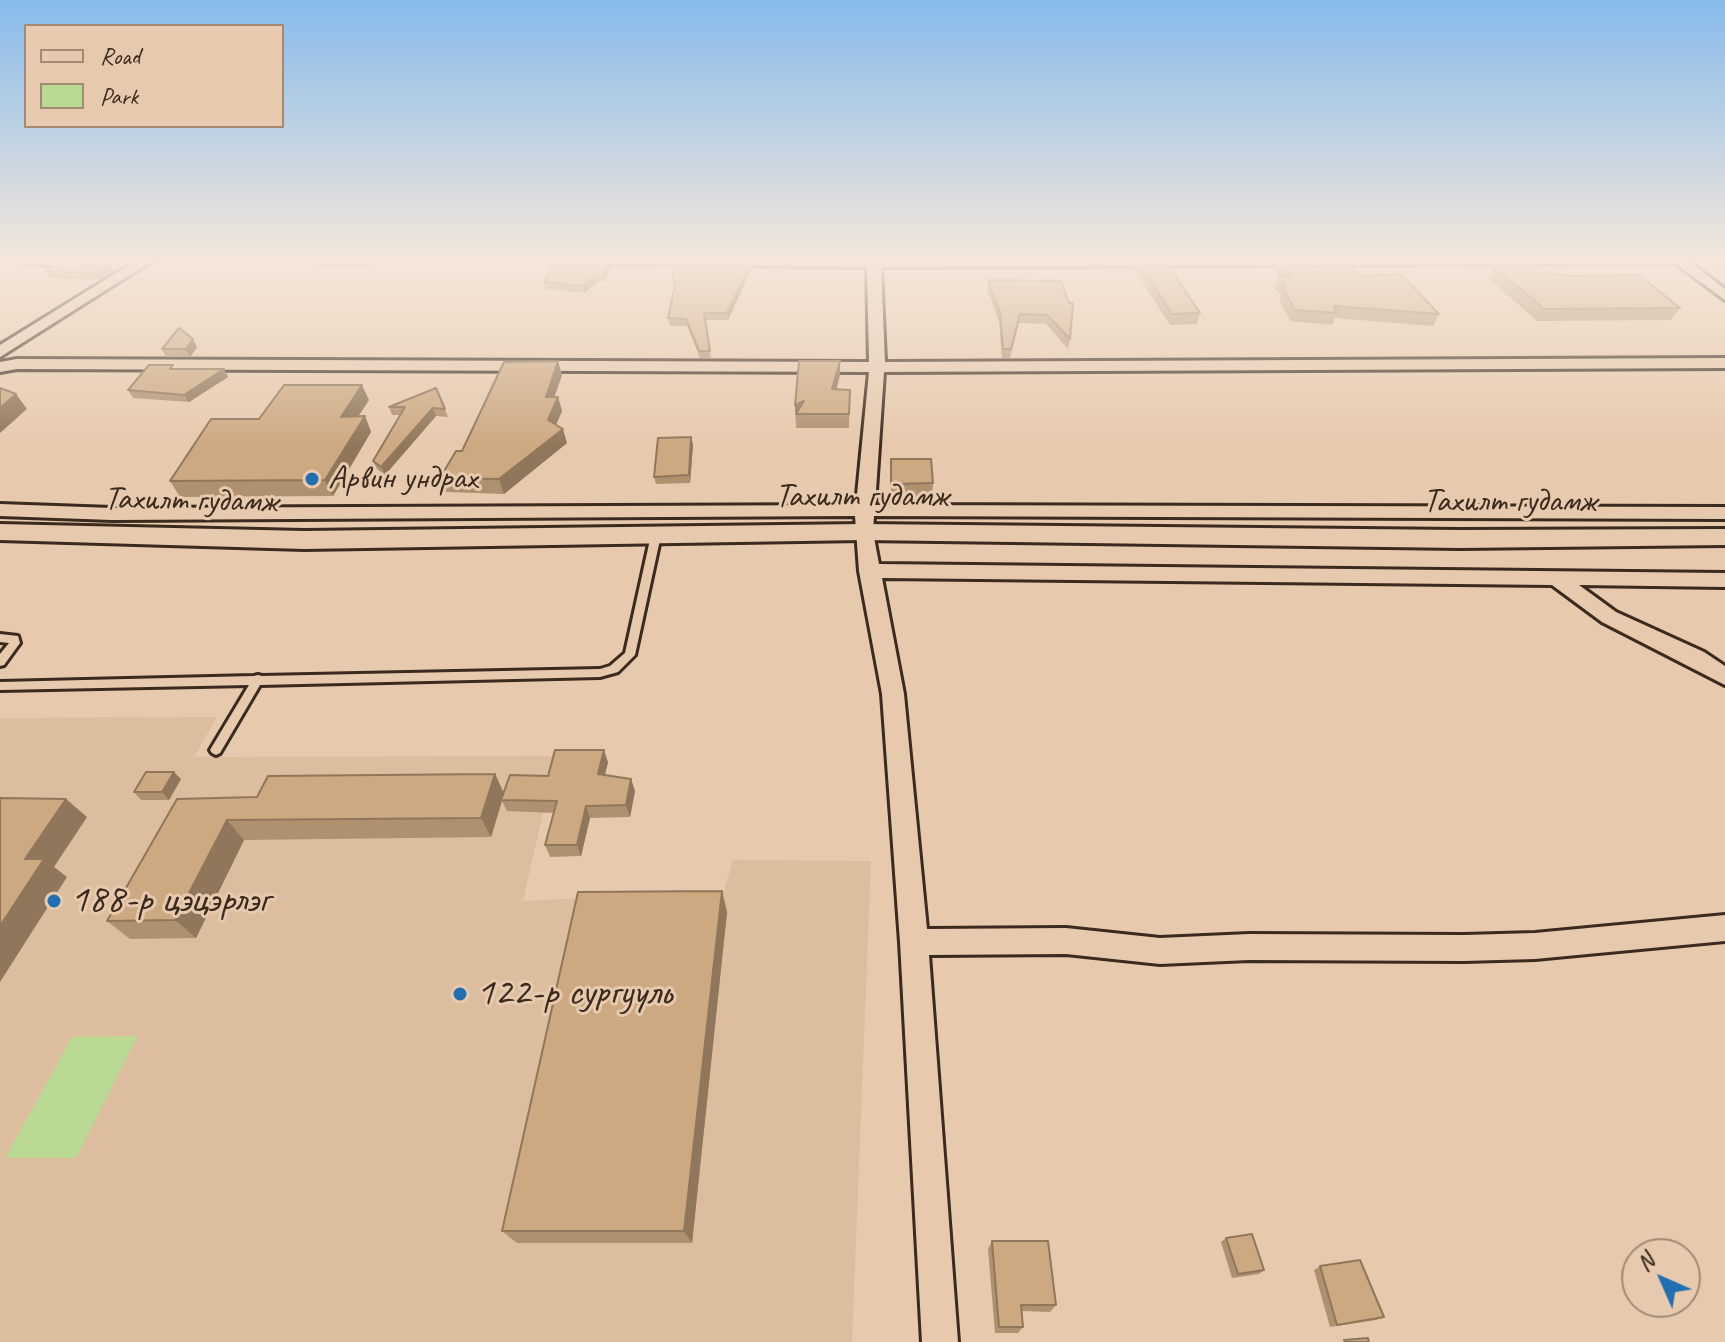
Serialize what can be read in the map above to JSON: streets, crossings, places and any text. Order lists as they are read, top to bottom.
{
  "streets": {
    "main road": ["Тахилт гудамж"]
  },
  "places": ["Арвин ундрах", "188-р цэцэрлэг", "122-р сургууль"],
  "legend": ["Road", "Park"],
  "north": "top left"
}
